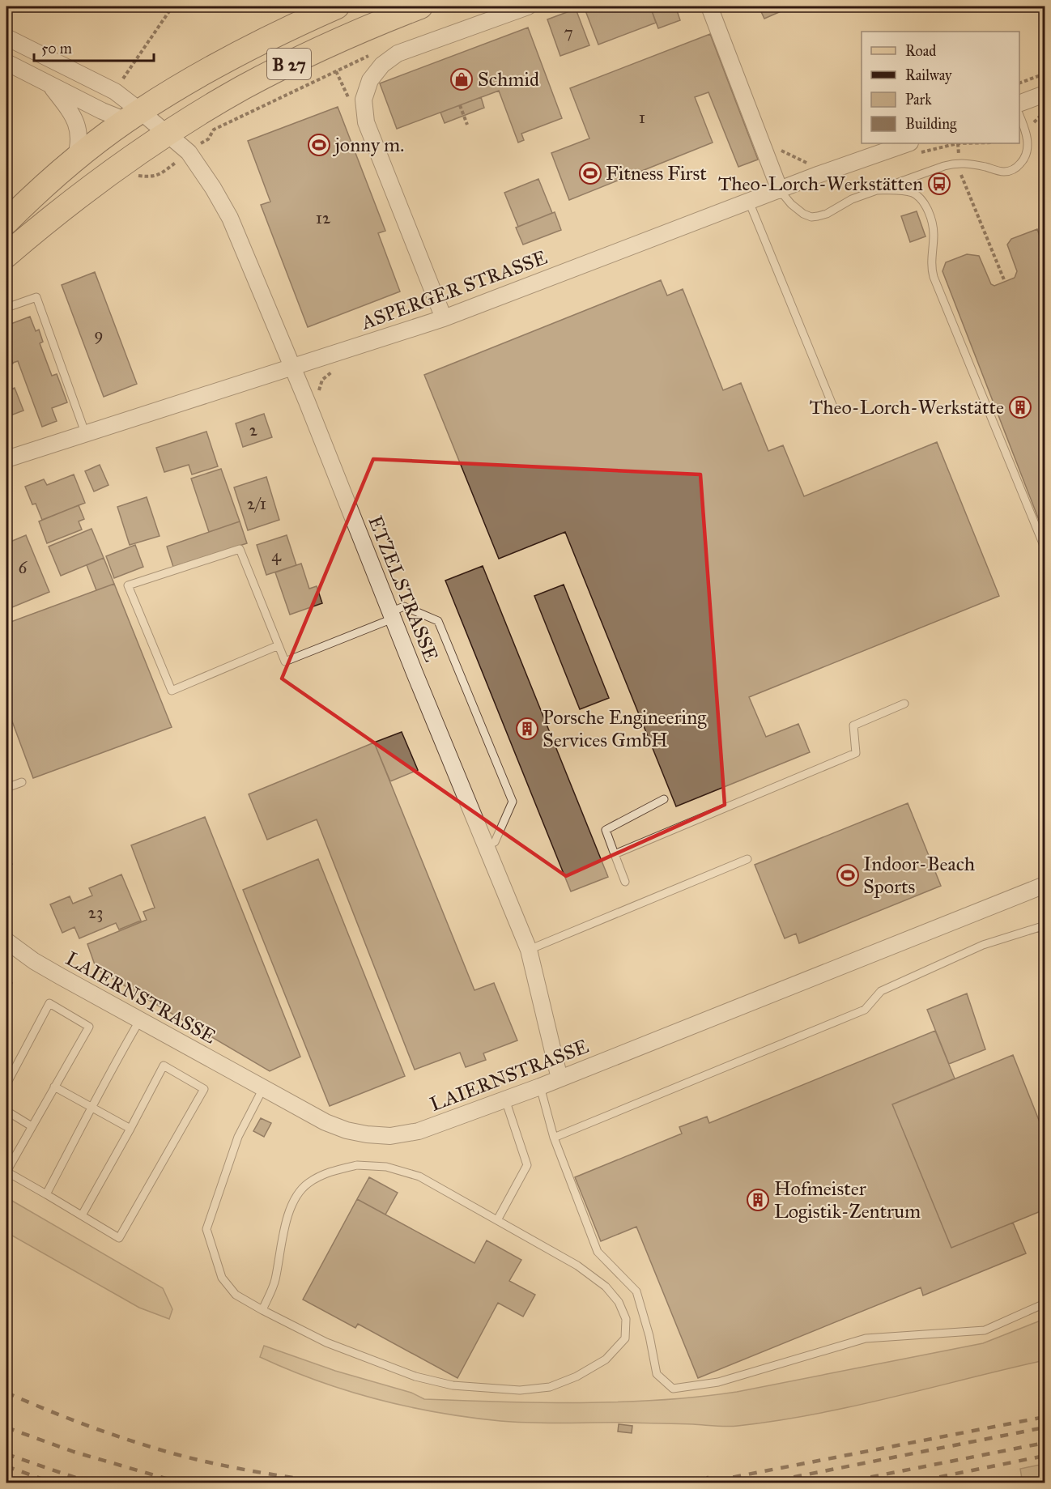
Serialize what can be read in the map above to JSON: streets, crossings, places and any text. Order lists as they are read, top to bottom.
{
  "streets": {
    "main road": ["B 27"],
    "street": ["ASPERGER STRASSE", "ETZELSTRASSE", "LAIERNSTRASSE"]
  },
  "crossings": [
    ["B 27", "ETZELSTRASSE"],
    ["ASPERGER STRASSE", "ETZELSTRASSE"],
    ["ETZELSTRASSE", "LAIERNSTRASSE"]
  ],
  "places": {
    "shop": ["Schmid"],
    "sports": ["jonny m.", "Fitness First", "Indoor-Beach Sports"],
    "bus stop": ["Theo-Lorch-Werkstätten"],
    "building": ["Theo-Lorch-Werkstätte", "Porsche Engineering Services GmbH", "Hofmeister Logistik-Zentrum"]
  },
  "house_numbers": [
    "7",
    "1",
    "12",
    "9",
    "2",
    "2/1",
    "4",
    "6",
    "23"
  ],
  "legend": [
    "Road",
    "Railway",
    "Park",
    "Building"
  ],
  "scale_bar": "50 m"
}
